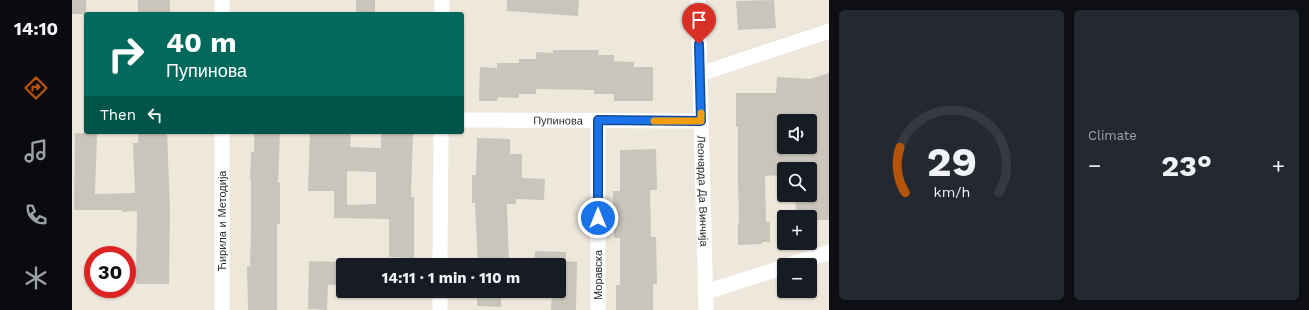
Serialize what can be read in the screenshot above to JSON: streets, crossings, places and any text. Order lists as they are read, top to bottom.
{
  "streets": {
    "street": [
      "Пупинова",
      "Леонарда Да Винчија",
      "Ћирила и Методија",
      "Моравска"
    ]
  },
  "crossings": [
    ["Пупинова", "Леонарда Да Винчија"],
    ["Пупинова", "Моравска"]
  ],
  "page": {
    "tabs": "14:10",
    "tile": "Climate",
    "turn": ["40 m", "Пупинова"],
    "then": "Then",
    "map_buttons": ["+", "−"],
    "heat": ["−", "23°", "+"],
    "limit": "30",
    "trip": "14:11 · 1 min · 110 m",
    "gauge": ["29", "km/h"]
  }
}
